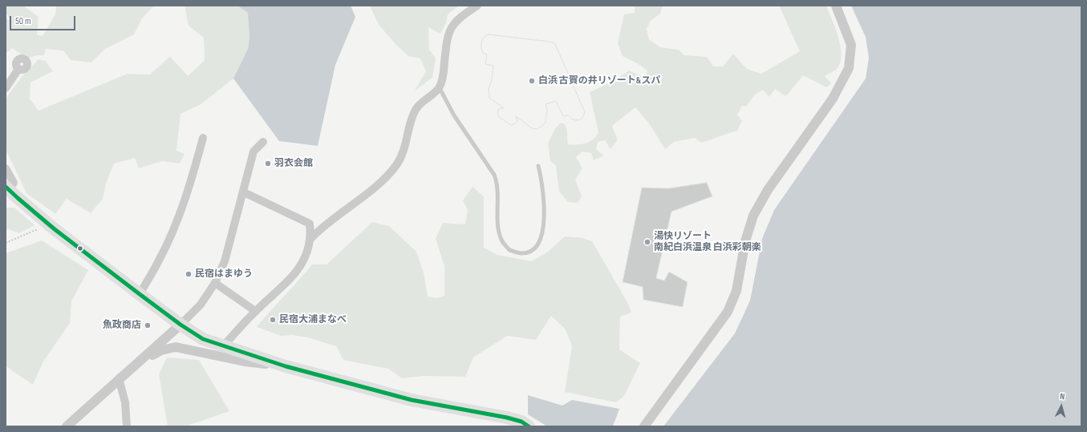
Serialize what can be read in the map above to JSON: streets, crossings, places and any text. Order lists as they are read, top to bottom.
{
  "places": [
    "白浜 古賀の井リゾート&スパ",
    "羽衣会館",
    "湯快リゾート 南紀白浜温泉 白浜彩朝楽",
    "民宿はまゆう",
    "民宿大浦まなべ",
    "魚政商店"
  ],
  "scale_bar": "50 m",
  "north": "top"
}
